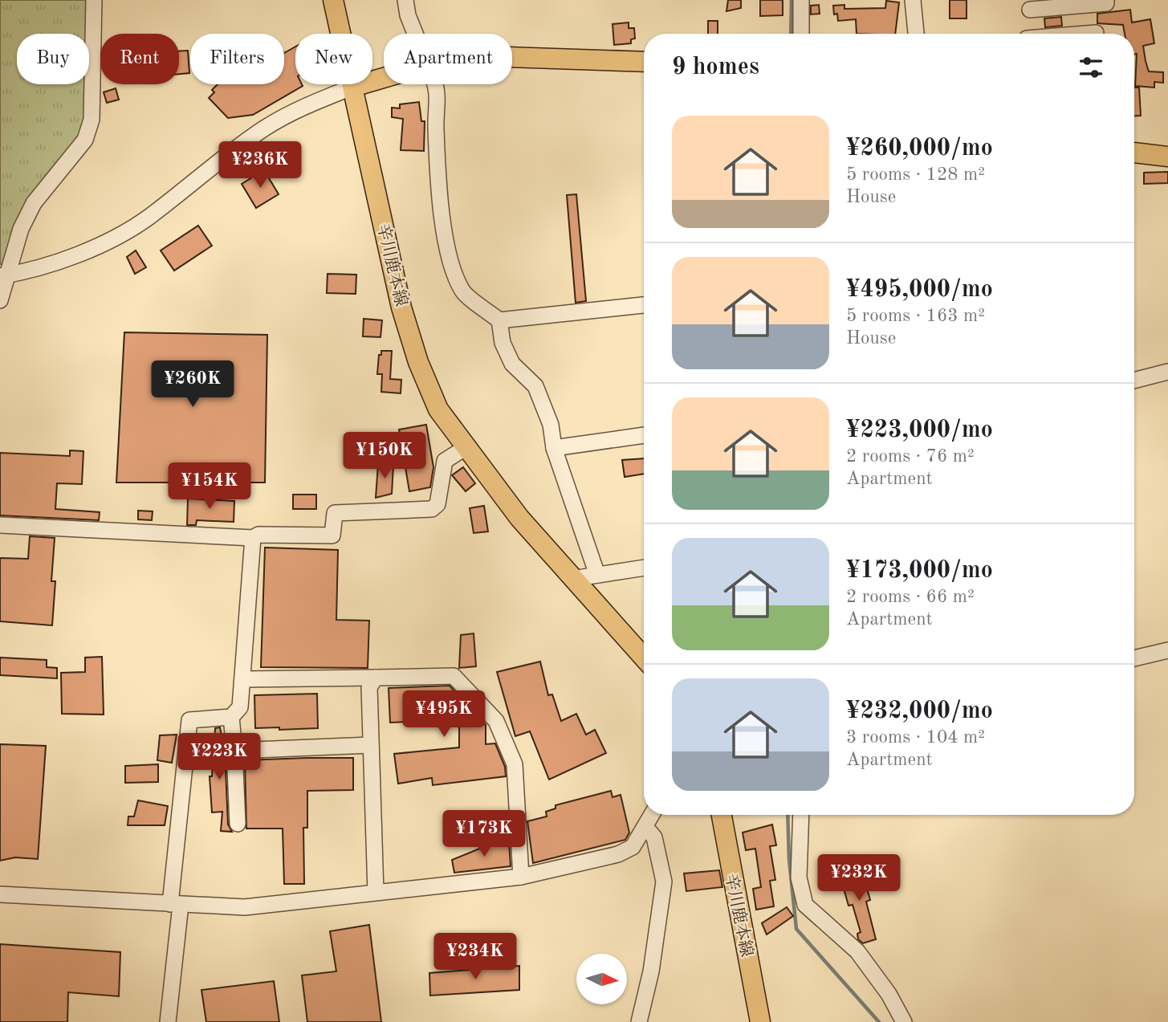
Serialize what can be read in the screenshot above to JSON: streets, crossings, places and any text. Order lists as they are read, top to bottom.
{
  "streets": {
    "main road": ["辛川鹿本線"]
  },
  "north": "right",
  "page": {
    "chip": [
      "Buy",
      "Rent",
      "Filters",
      "New",
      "Apartment"
    ],
    "heading": "9 homes",
    "list": [
      {
        "name": "¥260,000/mo",
        "note": "5 rooms · 128 m² · House"
      },
      {
        "name": "¥495,000/mo",
        "note": "5 rooms · 163 m² · House"
      },
      {
        "name": "¥223,000/mo",
        "note": "2 rooms · 76 m² · Apartment"
      },
      {
        "name": "¥173,000/mo",
        "note": "2 rooms · 66 m² · Apartment"
      },
      {
        "name": "¥232,000/mo",
        "note": "3 rooms · 104 m² · Apartment"
      }
    ],
    "price": [
      "¥236K",
      "¥260K",
      "¥150K",
      "¥154K",
      "¥495K",
      "¥223K",
      "¥173K",
      "¥232K",
      "¥234K"
    ]
  }
}
